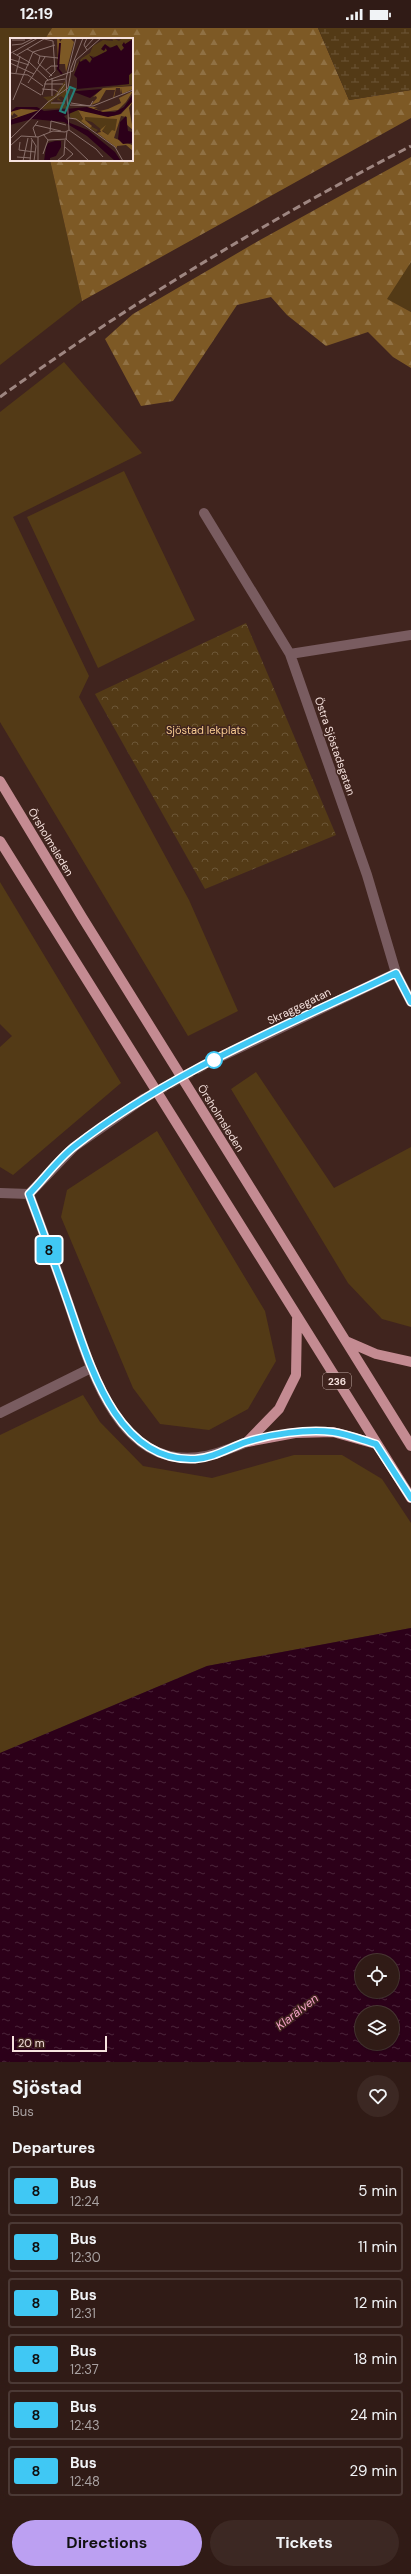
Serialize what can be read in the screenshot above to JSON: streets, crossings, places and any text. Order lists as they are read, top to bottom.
{
  "streets": {
    "main road": ["Örsholmsleden", "236"],
    "street": ["Östra Sjöstadsgatan", "Skraggegatan"]
  },
  "crossings": [
    ["Östra Sjöstadsgatan", "Skraggegatan"]
  ],
  "water": ["Klarälven"],
  "parks": ["Sjöstad lekplats"],
  "lines": ["bus line 8"],
  "scale_bar": "20 m",
  "page": {
    "status": "12:19",
    "on_map": "8",
    "scale": "20 m",
    "heading": [
      ["Sjöstad", "Bus"],
      "Departures"
    ],
    "list": [
      {
        "mark": "8",
        "name": "Bus",
        "note": "12:24",
        "value": "5 min"
      },
      {
        "mark": "8",
        "name": "Bus",
        "note": "12:30",
        "value": "11 min"
      },
      {
        "mark": "8",
        "name": "Bus",
        "note": "12:31",
        "value": "12 min"
      },
      {
        "mark": "8",
        "name": "Bus",
        "note": "12:37",
        "value": "18 min"
      },
      {
        "mark": "8",
        "name": "Bus",
        "note": "12:43",
        "value": "24 min"
      },
      {
        "mark": "8",
        "name": "Bus",
        "note": "12:48",
        "value": "29 min"
      }
    ],
    "buttons": ["Directions", "Tickets"]
  }
}
